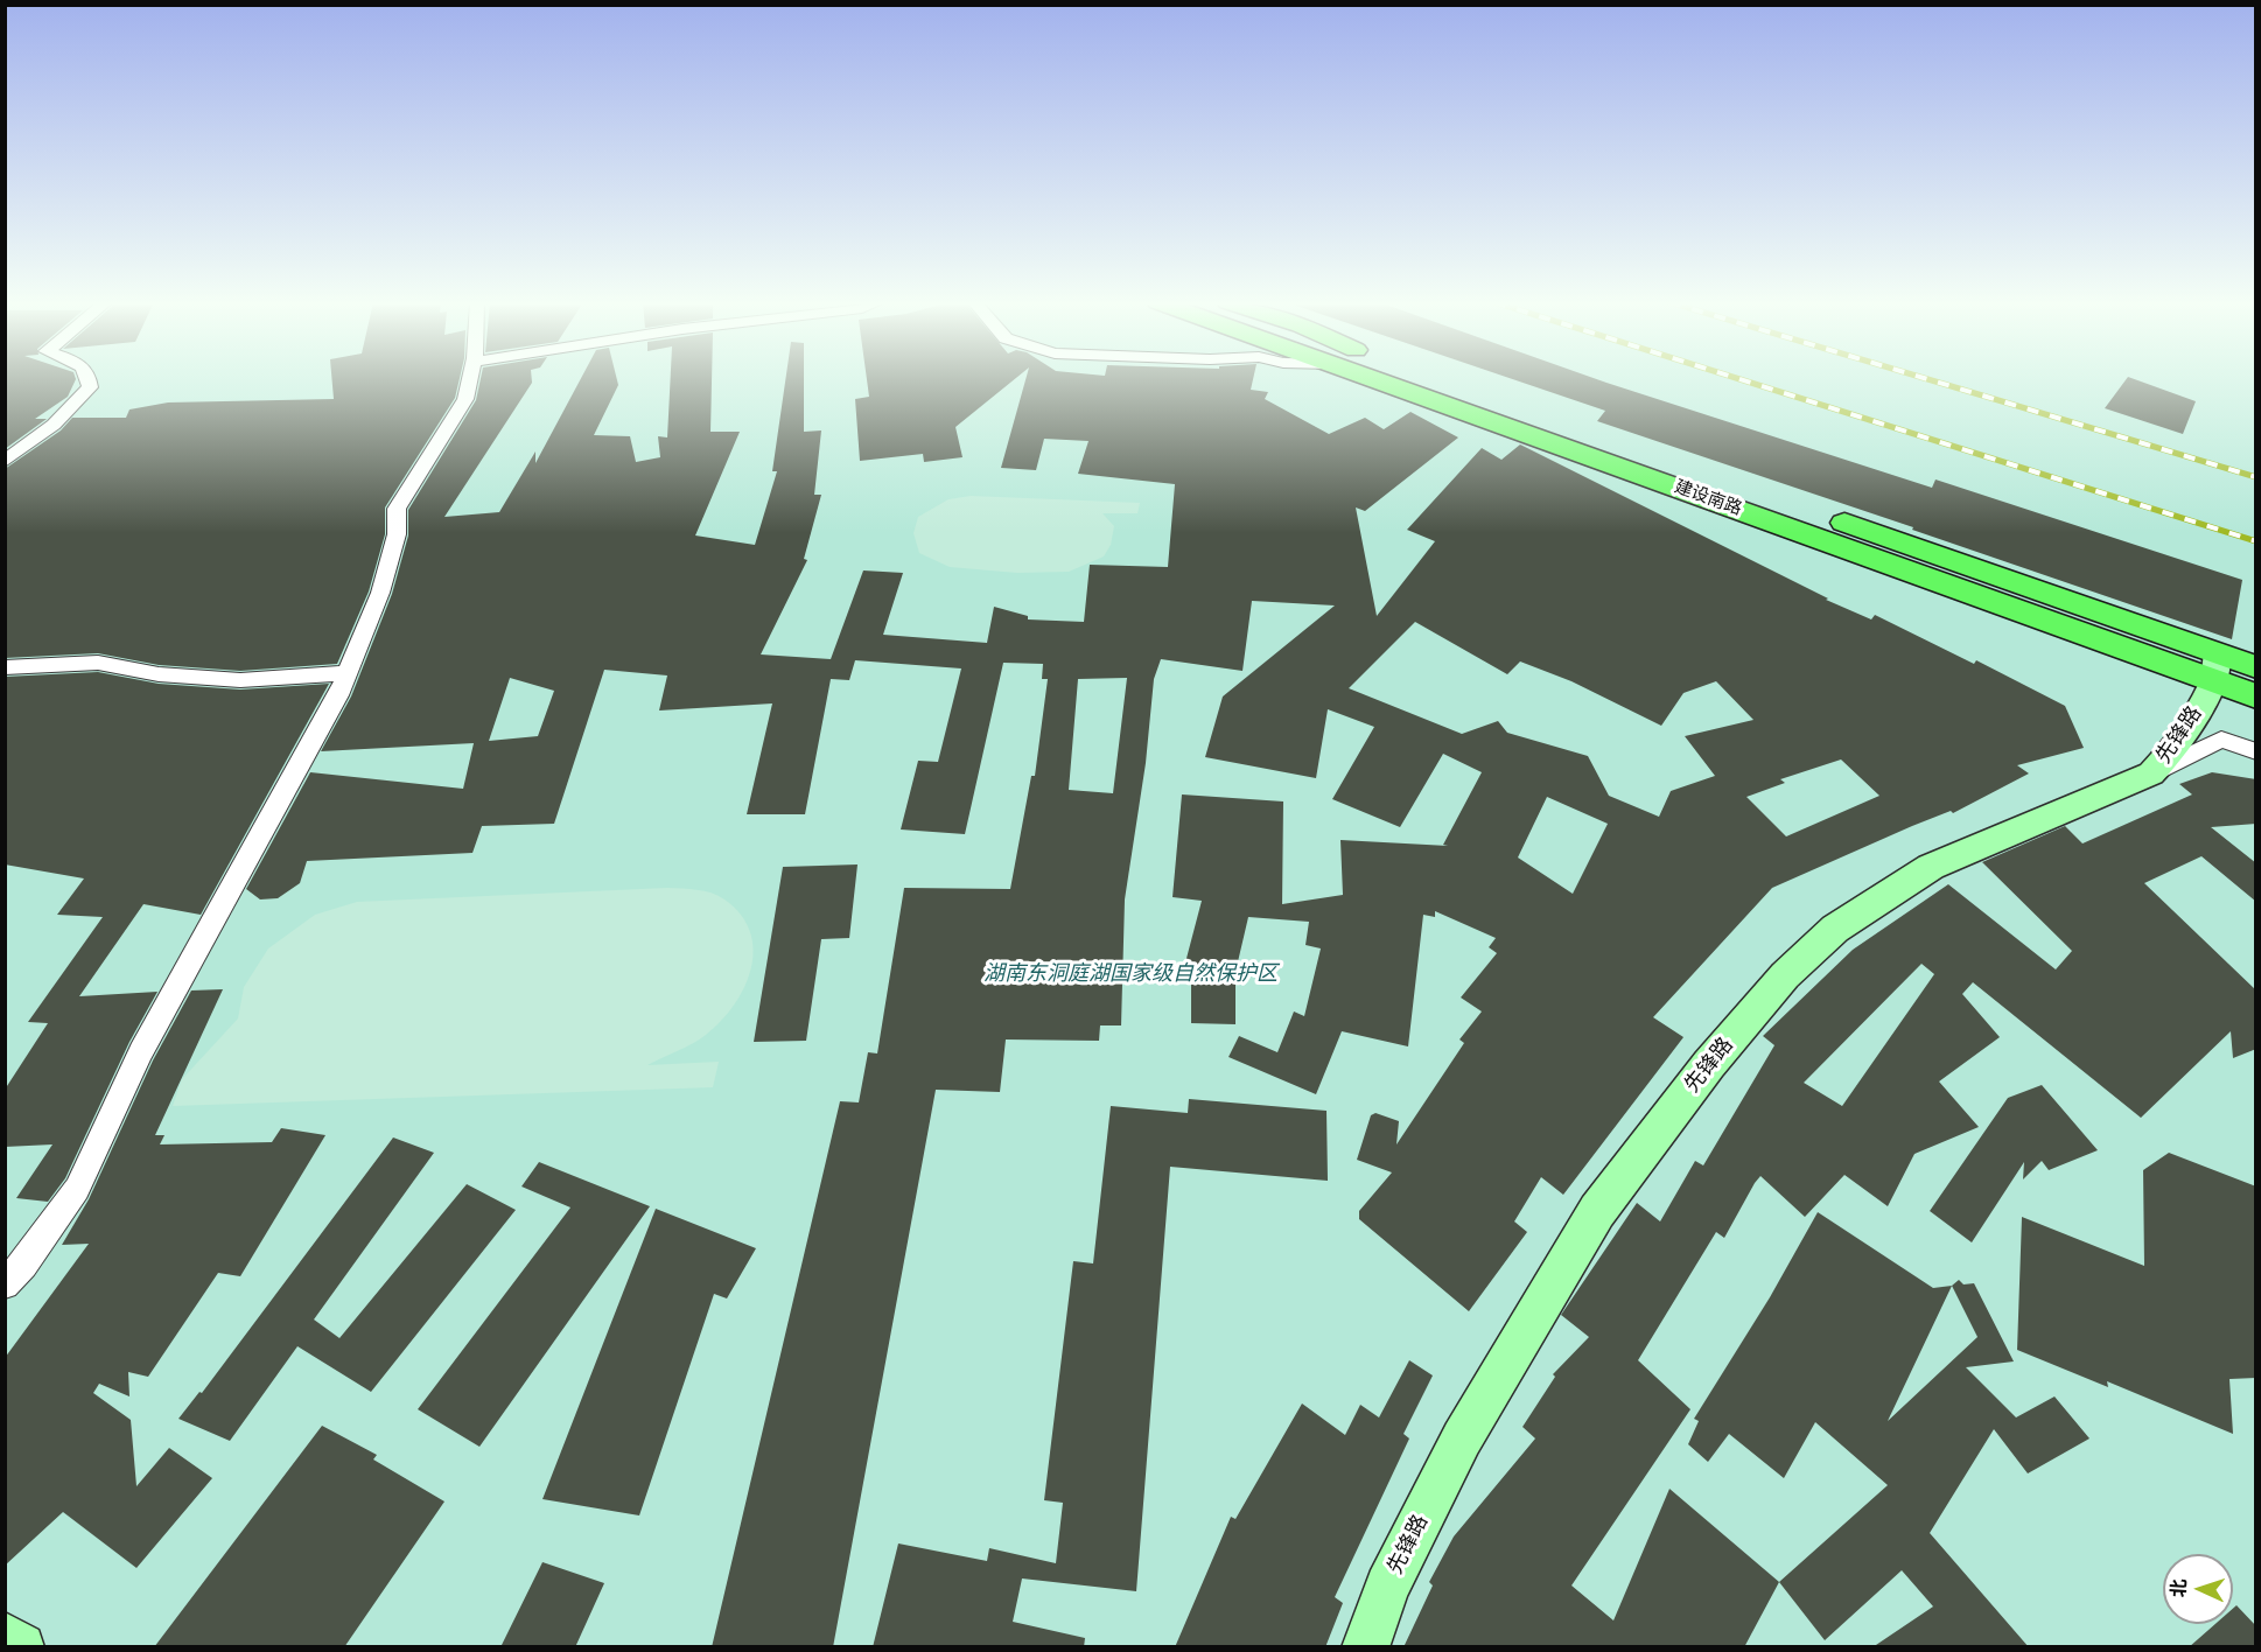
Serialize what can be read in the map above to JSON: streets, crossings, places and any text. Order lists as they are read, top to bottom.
{
  "streets": {
    "main road": ["建设南路", "先锋路"]
  },
  "crossings": [
    ["建设南路", "先锋路"]
  ],
  "parks": ["湖南东洞庭湖国家级自然保护区"],
  "north": "left"
}
